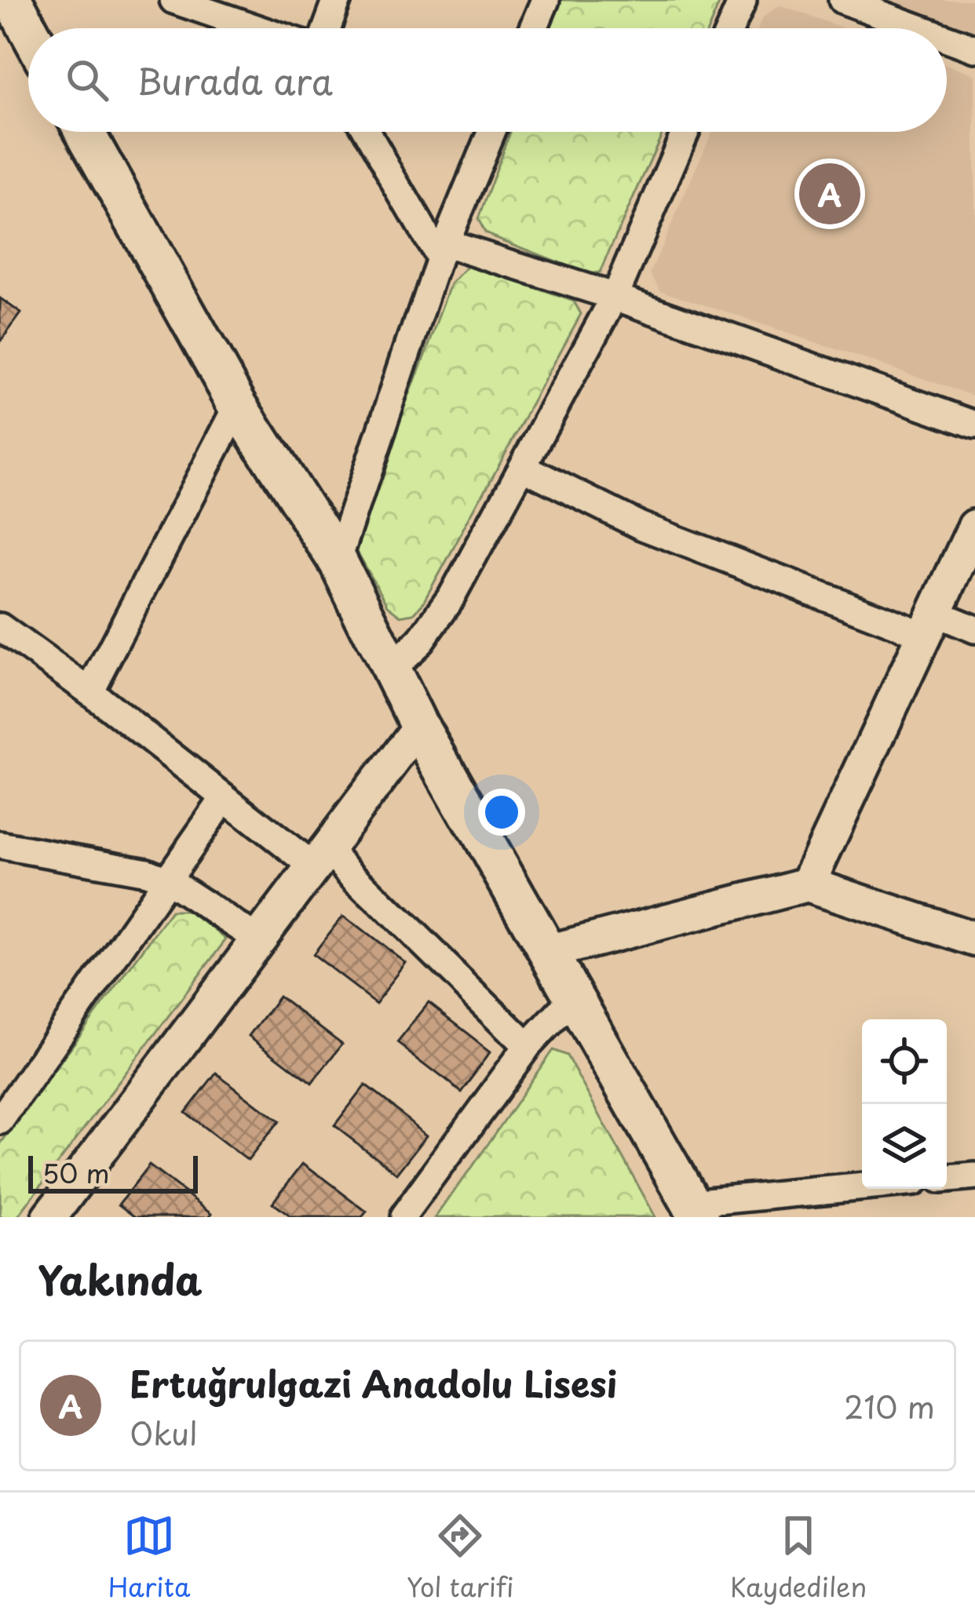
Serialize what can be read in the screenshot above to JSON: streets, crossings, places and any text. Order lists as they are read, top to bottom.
{
  "scale_bar": "50 m",
  "page": {
    "search": "Burada ara",
    "pins": "A",
    "scale": "50 m",
    "heading": "Yakında",
    "list": [
      {
        "mark": "A",
        "name": "Ertuğrulgazi Anadolu Lisesi",
        "note": "Okul",
        "value": "210 m"
      }
    ],
    "nav": ["Harita", "Yol tarifi", "Kaydedilen"]
  }
}
